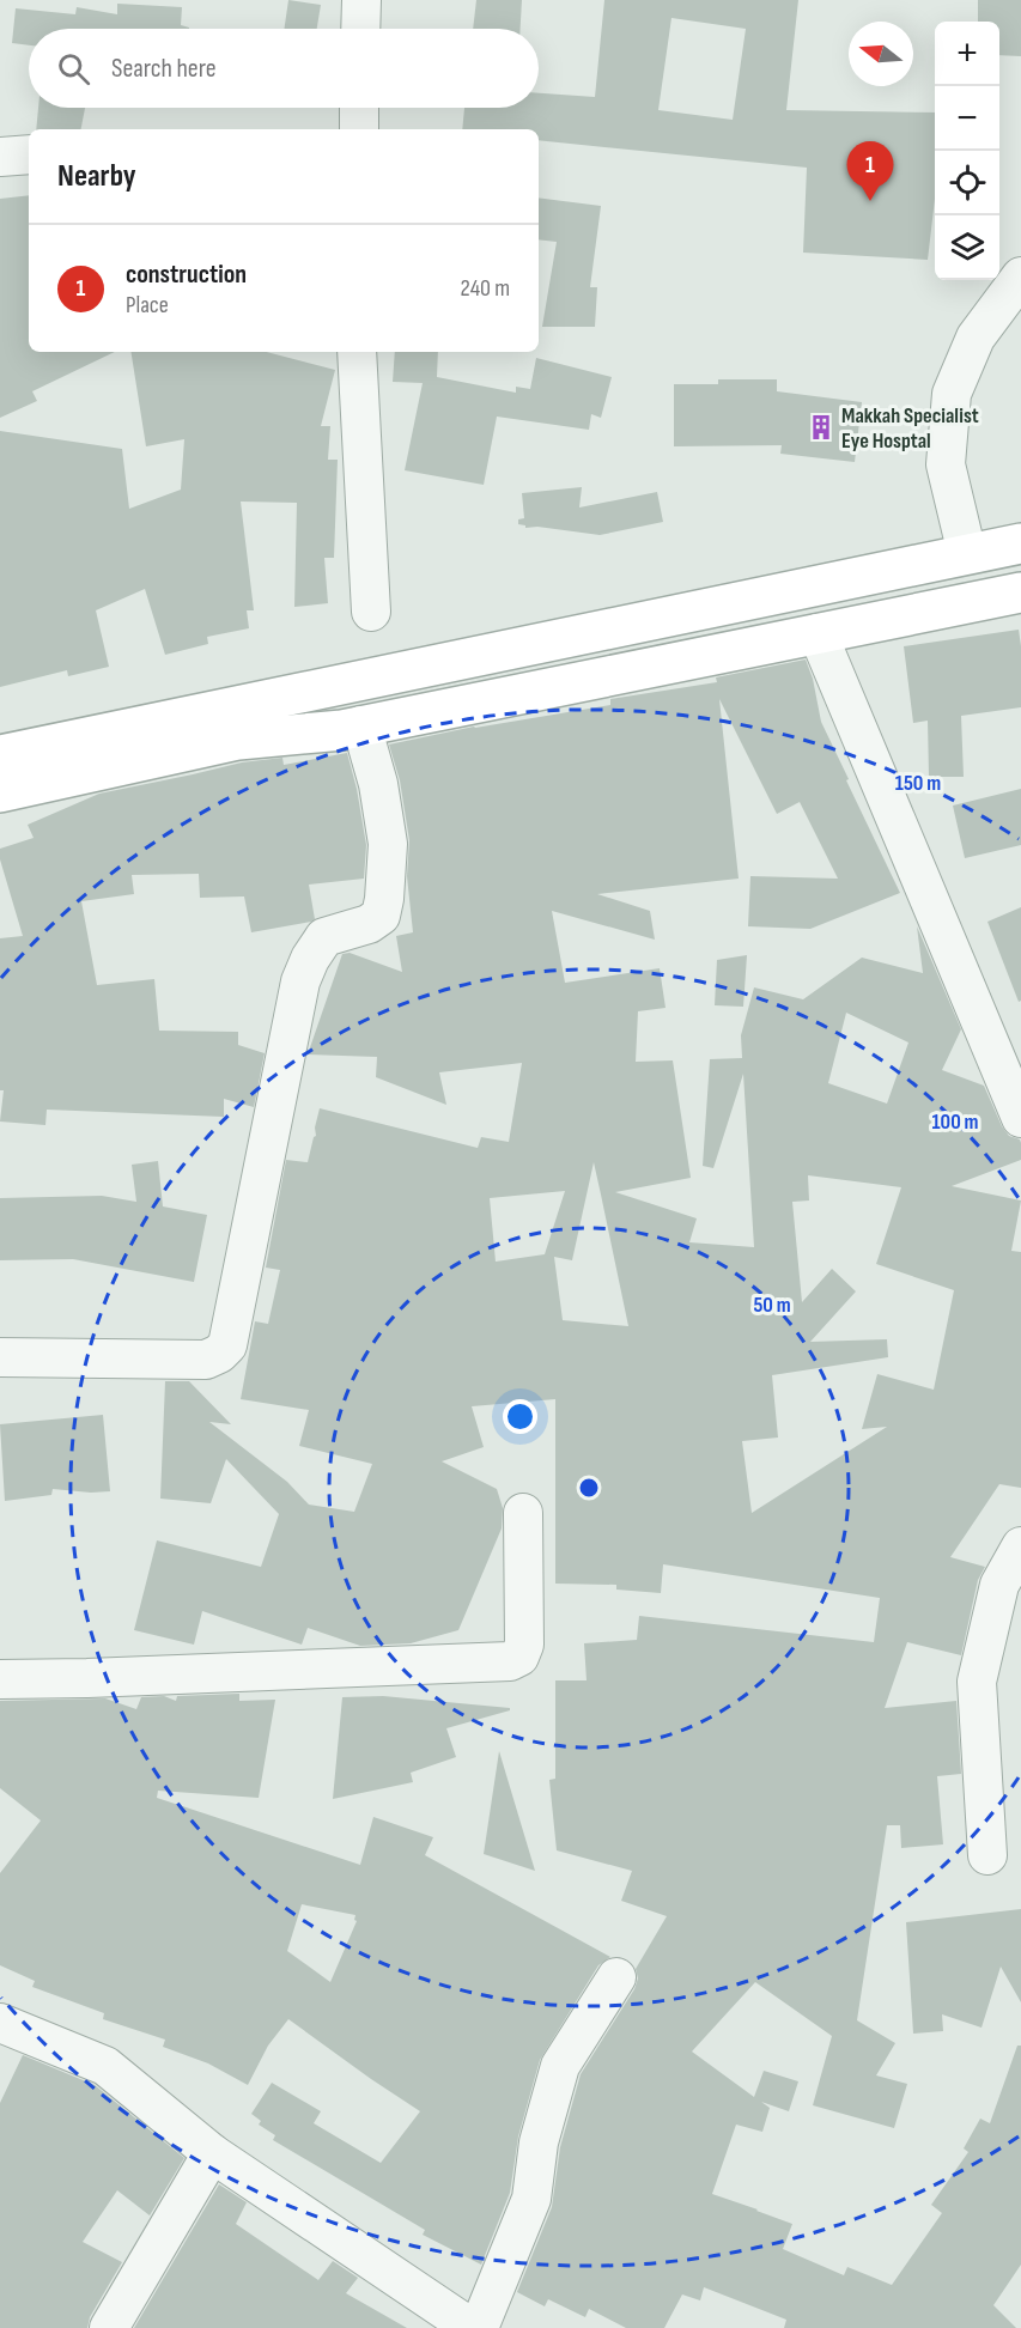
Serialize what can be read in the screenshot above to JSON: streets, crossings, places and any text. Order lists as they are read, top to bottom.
{
  "places": {
    "building": ["Makkah Specialist Eye Hosptal"]
  },
  "north": "left",
  "page": {
    "map_buttons": ["+", "−"],
    "search": "Search here",
    "heading": "Nearby",
    "pins": "1",
    "list": [
      {
        "mark": "1",
        "name": "construction",
        "note": "Place",
        "value": "240 m"
      }
    ]
  },
  "rings": ["150 m", "100 m", "50 m"]
}
